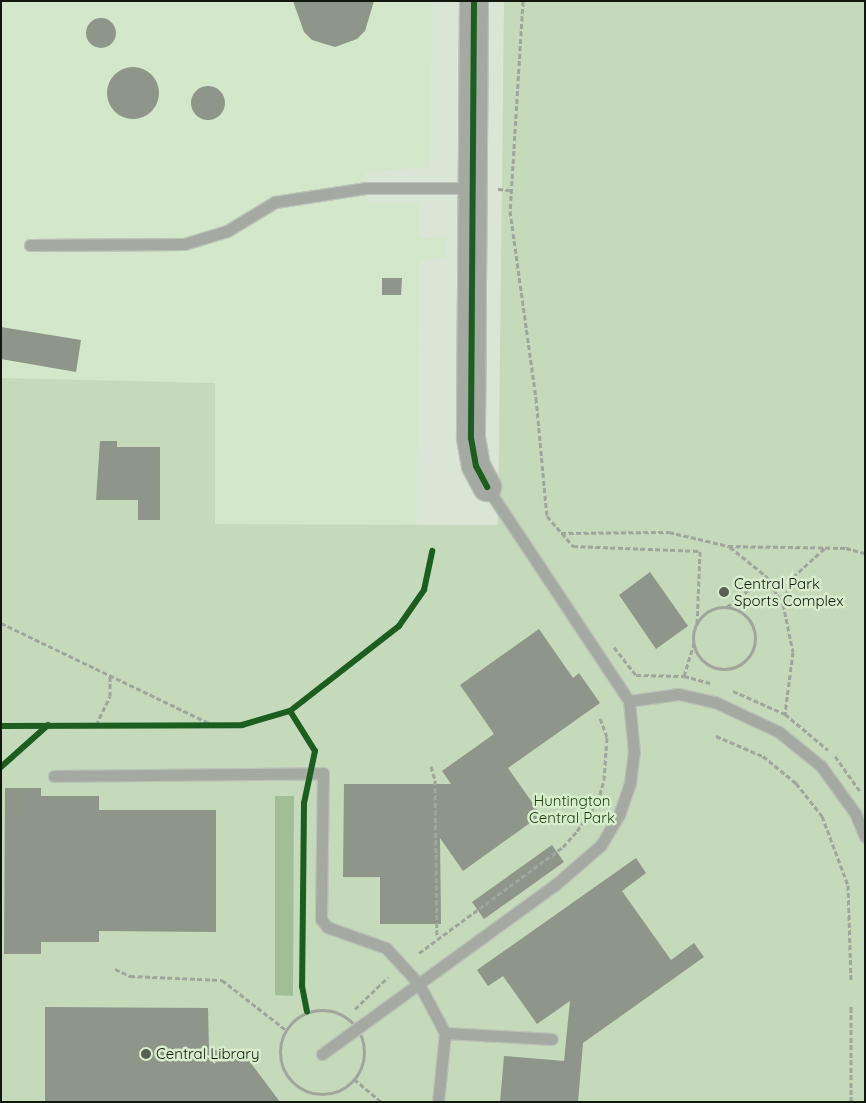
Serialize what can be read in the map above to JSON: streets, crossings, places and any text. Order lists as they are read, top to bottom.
{
  "parks": ["Huntington Central Park"],
  "places": ["Central Park Sports Complex", "Central Library"]
}
